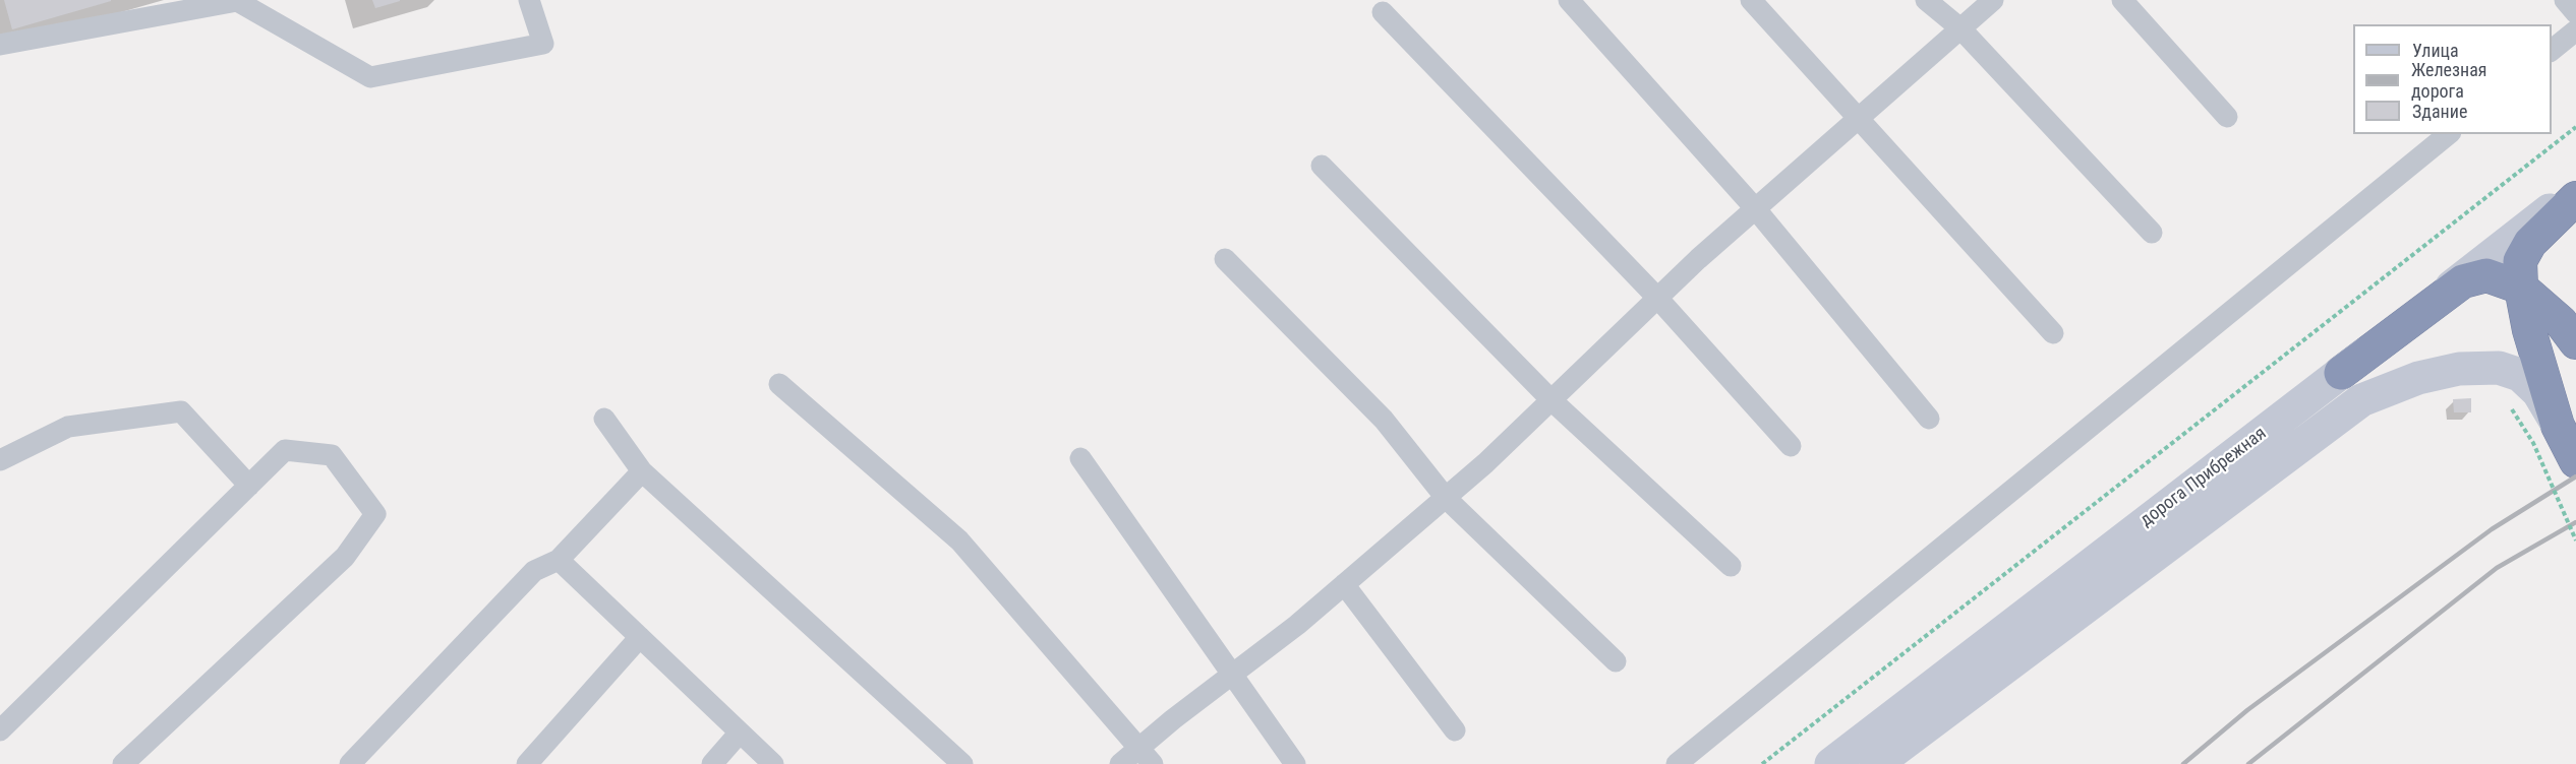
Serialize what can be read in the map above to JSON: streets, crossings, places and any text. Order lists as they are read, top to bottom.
{
  "streets": {
    "main road": ["дорога Прибрежная"]
  },
  "legend": ["Улица", "Железная дорога", "Здание"]
}
